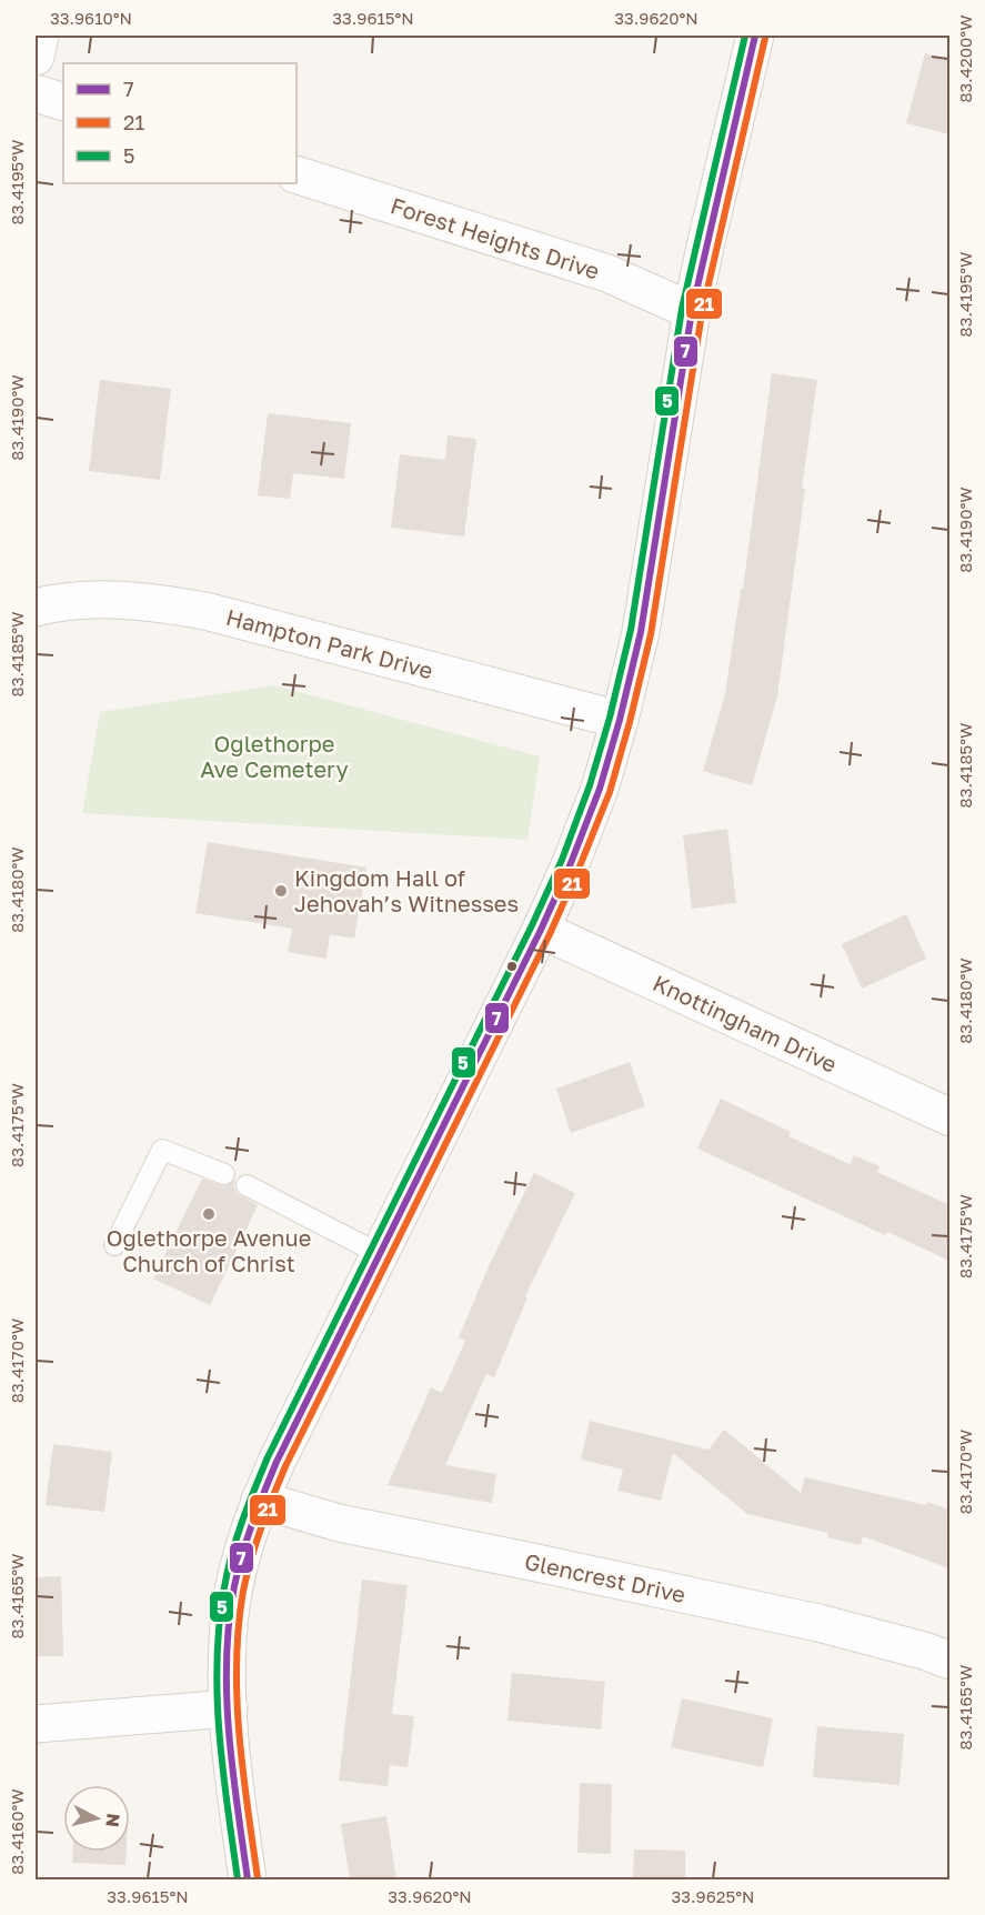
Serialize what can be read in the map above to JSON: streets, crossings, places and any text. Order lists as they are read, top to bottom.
{
  "streets": {
    "street": [
      "Forest Heights Drive",
      "Hampton Park Drive",
      "Knottingham Drive",
      "Glencrest Drive"
    ]
  },
  "parks": ["Oglethorpe Ave Cemetery"],
  "places": ["Kingdom Hall of Jehovah’s Witnesses", "Oglethorpe Avenue Church of Christ"],
  "lines": ["transit line 7", "transit line 5", "transit line 21"],
  "legend": ["7", "21", "5"],
  "north": "right",
  "coordinates": [
    "33.9610°N",
    "33.9615°N",
    "33.9620°N",
    "83.4200°W",
    "83.4195°W",
    "83.4190°W",
    "83.4185°W",
    "83.4180°W",
    "83.4175°W",
    "83.4170°W",
    "83.4165°W",
    "83.4160°W",
    "33.9625°N"
  ]
}
